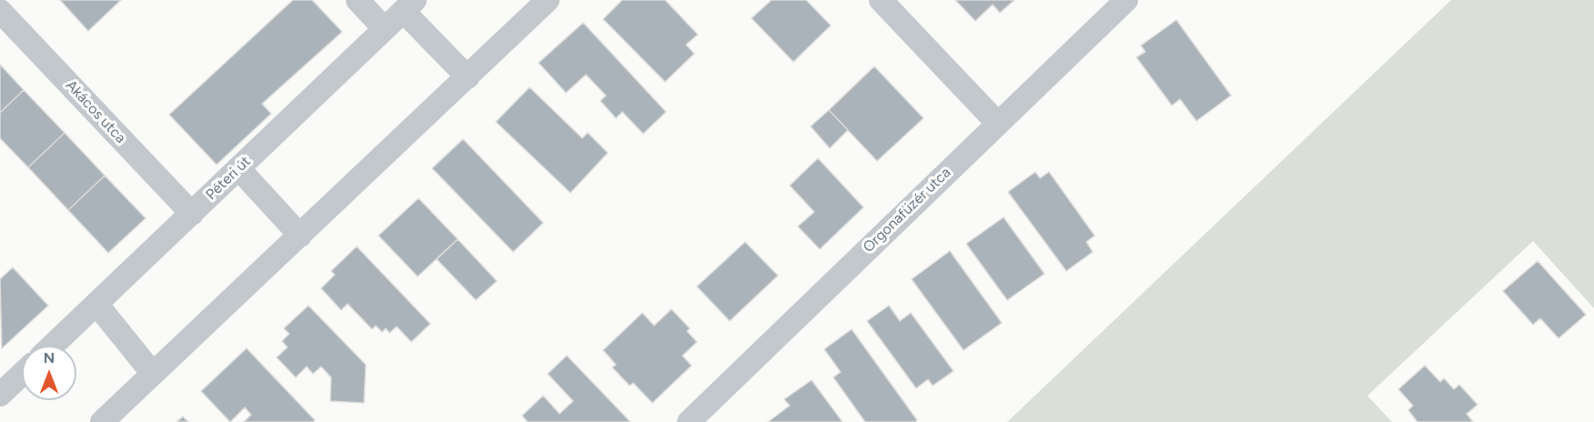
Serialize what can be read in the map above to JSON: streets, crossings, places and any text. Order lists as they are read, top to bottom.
{
  "streets": {
    "street": ["Akácos utca", "Péteri út", "Orgonafüzér utca"]
  },
  "crossings": [
    ["Akácos utca", "Péteri út"]
  ],
  "north": "top"
}
